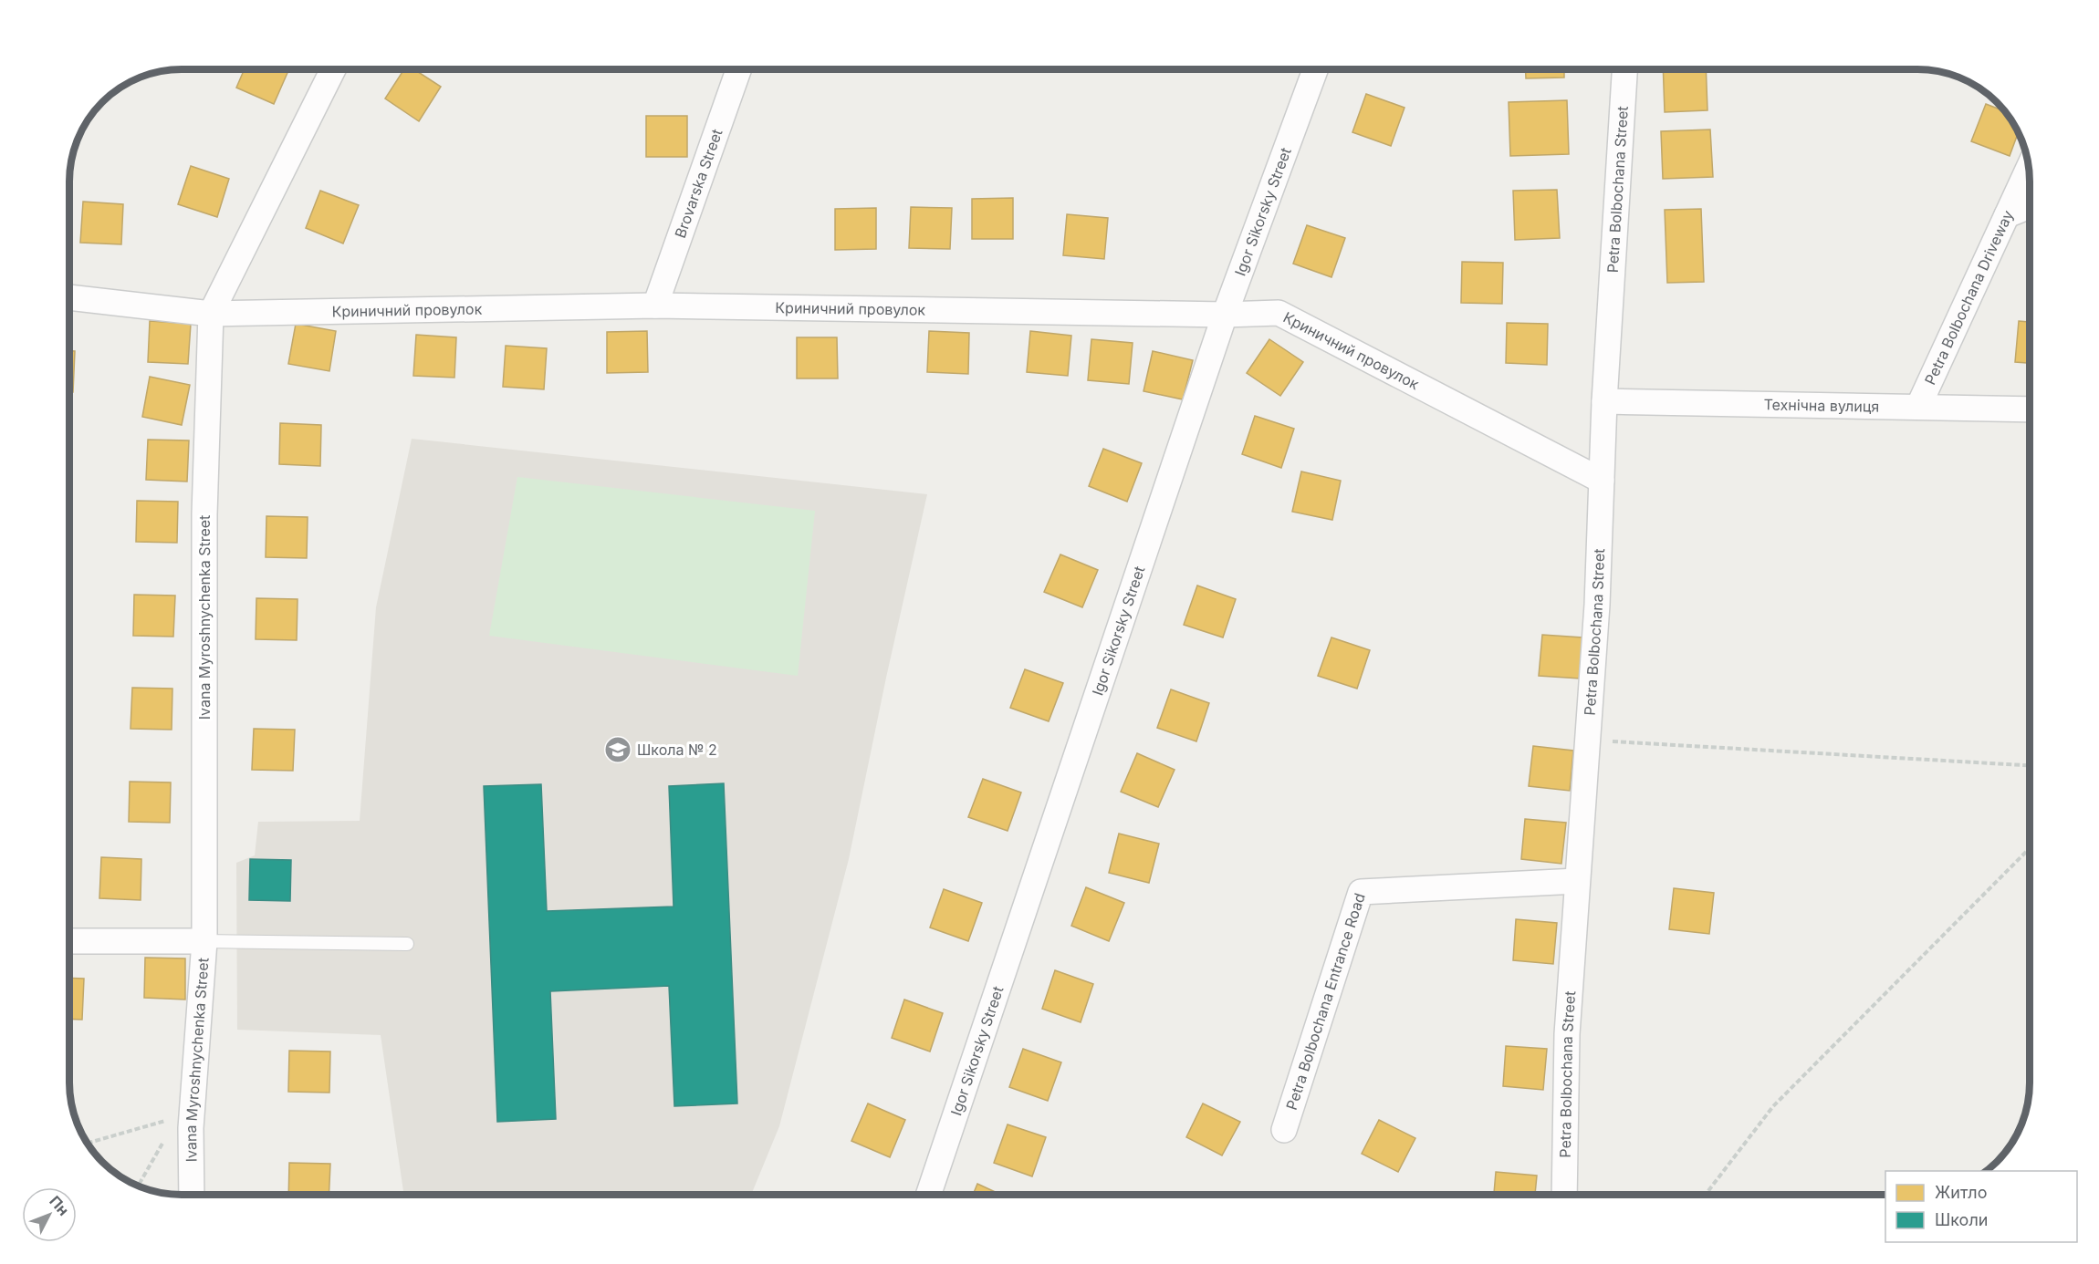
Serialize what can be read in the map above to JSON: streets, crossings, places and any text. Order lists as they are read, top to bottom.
{
  "streets": {
    "street": [
      "Brovarska Street",
      "Petra Bolbochana Street",
      "Igor Sikorsky Street",
      "Petra Bolbochana Driveway",
      "Криничний провулок",
      "Технічна вулиця",
      "Ivana Myroshnychenka Street",
      "Petra Bolbochana Entrance Road"
    ]
  },
  "crossings": [
    ["Brovarska Street", "Криничний провулок"],
    ["Petra Bolbochana Street", "Криничний провулок"],
    ["Petra Bolbochana Street", "Технічна вулиця"],
    ["Petra Bolbochana Street", "Petra Bolbochana Entrance Road"],
    ["Igor Sikorsky Street", "Криничний провулок"],
    ["Petra Bolbochana Driveway", "Технічна вулиця"],
    ["Криничний провулок", "Ivana Myroshnychenka Street"]
  ],
  "places": {
    "school or university": ["Школа № 2"]
  },
  "legend": ["Житло", "Школи"],
  "north": "top right"
}
